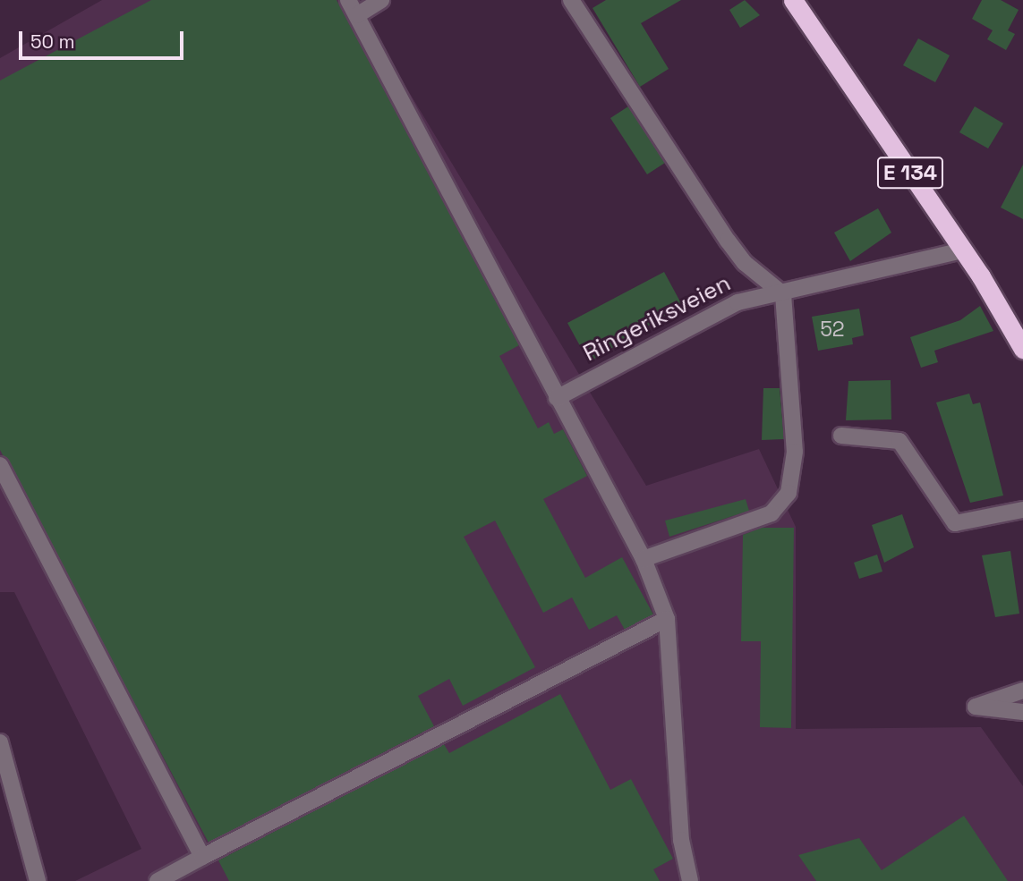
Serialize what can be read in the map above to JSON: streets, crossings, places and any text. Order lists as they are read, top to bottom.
{
  "streets": {
    "highway": ["E 134"],
    "lane": ["Ringeriksveien"]
  },
  "crossings": [
    ["E 134", "Ringeriksveien"]
  ],
  "house_numbers": ["52"],
  "scale_bar": "50 m"
}
